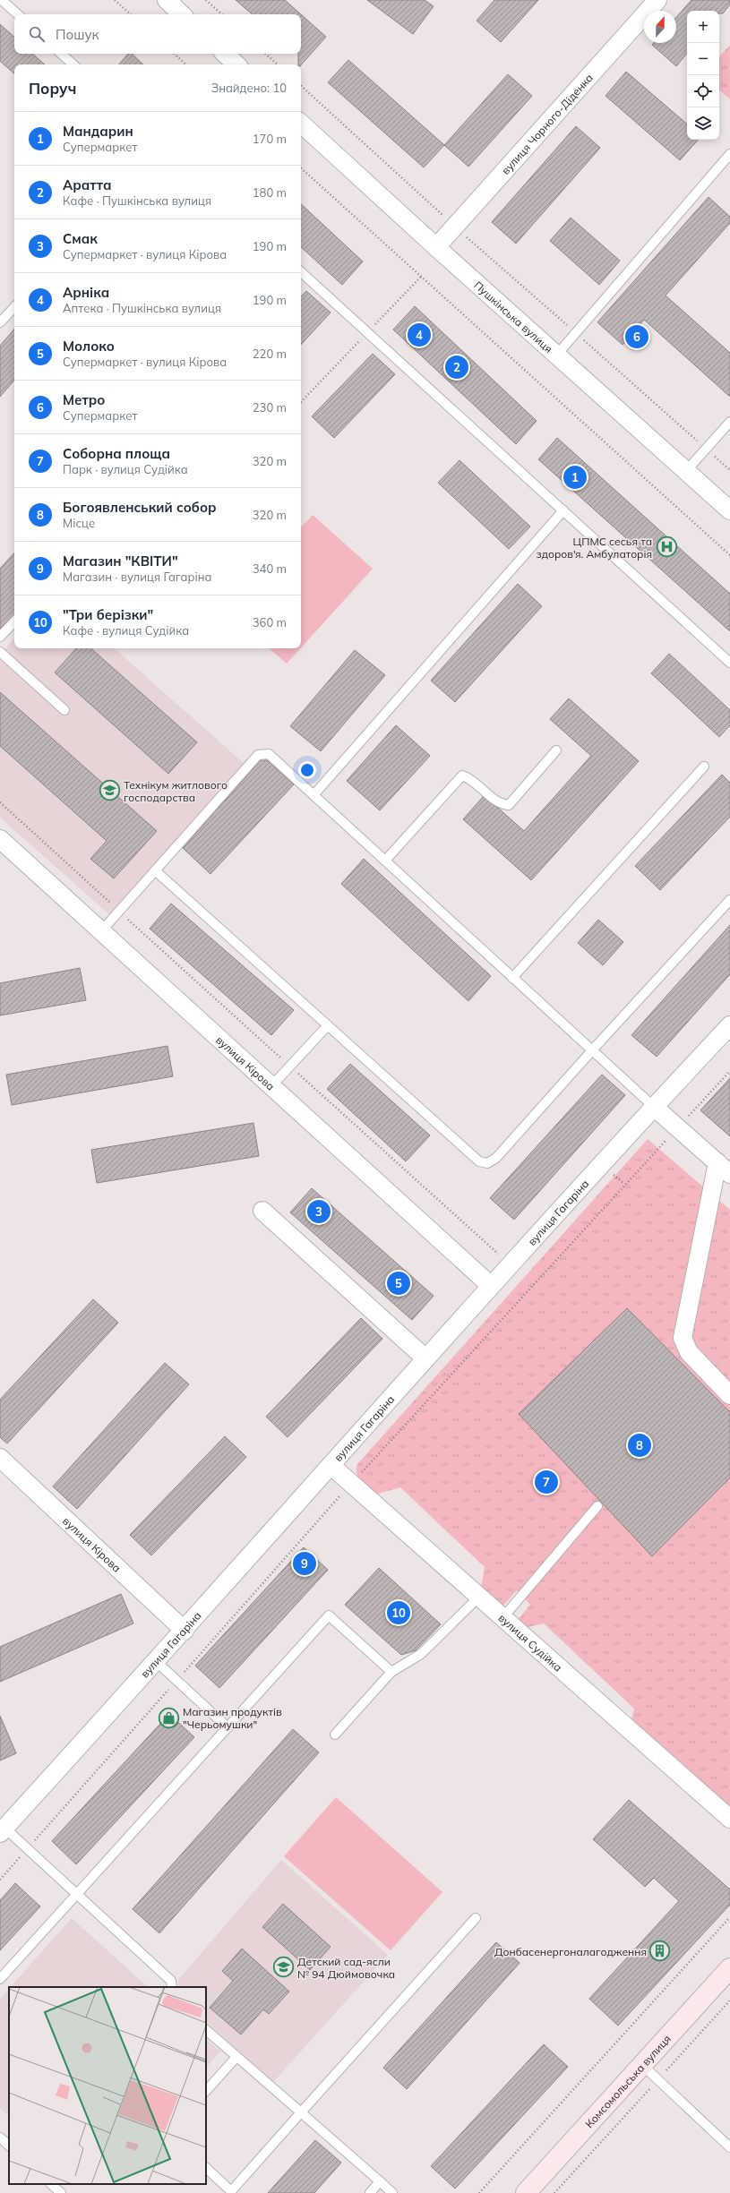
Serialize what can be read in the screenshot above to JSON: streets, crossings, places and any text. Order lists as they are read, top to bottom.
{
  "streets": {
    "street": [
      "вулиця Чорного-Діденка",
      "Пушкінська вулиця",
      "вулиця Кірова",
      "вулиця Гагаріна",
      "вулиця Судійка",
      "Комсомольська вулиця"
    ]
  },
  "crossings": [
    ["вулиця Чорного-Діденка", "Пушкінська вулиця"],
    ["вулиця Кірова", "вулиця Гагаріна"],
    ["вулиця Гагаріна", "вулиця Судійка"]
  ],
  "places": {
    "hospital": ["ЦПМС сесья та здоров'я. Амбулаторія"],
    "school or university": ["Технікум житлового господарства", "Детский сад-ясли № 94 Дюймовочка"],
    "shop": ["Магазин продуктів \"Черьомушки\""],
    "building": ["Донбасенергоналагодження"]
  },
  "north": "top",
  "page": {
    "map_buttons": ["+", "−"],
    "search": "Пошук",
    "heading": ["Поруч", "Знайдено: 10"],
    "list": [
      {
        "mark": "1",
        "name": "Мандарин",
        "note": "Супермаркет",
        "value": "170 m"
      },
      {
        "mark": "2",
        "name": "Аратта",
        "note": "Кафе · Пушкінська вулиця",
        "value": "180 m"
      },
      {
        "mark": "3",
        "name": "Смак",
        "note": "Супермаркет · вулиця Кірова",
        "value": "190 m"
      },
      {
        "mark": "4",
        "name": "Арніка",
        "note": "Аптека · Пушкінська вулиця",
        "value": "190 m"
      },
      {
        "mark": "5",
        "name": "Молоко",
        "note": "Супермаркет · вулиця Кірова",
        "value": "220 m"
      },
      {
        "mark": "6",
        "name": "Метро",
        "note": "Супермаркет",
        "value": "230 m"
      },
      {
        "mark": "7",
        "name": "Соборна площа",
        "note": "Парк · вулиця Судійка",
        "value": "320 m"
      },
      {
        "mark": "8",
        "name": "Богоявленський собор",
        "note": "Місце",
        "value": "320 m"
      },
      {
        "mark": "9",
        "name": "Магазин \"КВІТИ\"",
        "note": "Магазин · вулиця Гагаріна",
        "value": "340 m"
      },
      {
        "mark": "10",
        "name": "\"Три берізки\"",
        "note": "Кафе · вулиця Судійка",
        "value": "360 m"
      }
    ],
    "pins": [
      "4",
      "6",
      "2",
      "1",
      "3",
      "5",
      "8",
      "7",
      "9",
      "10"
    ]
  }
}
